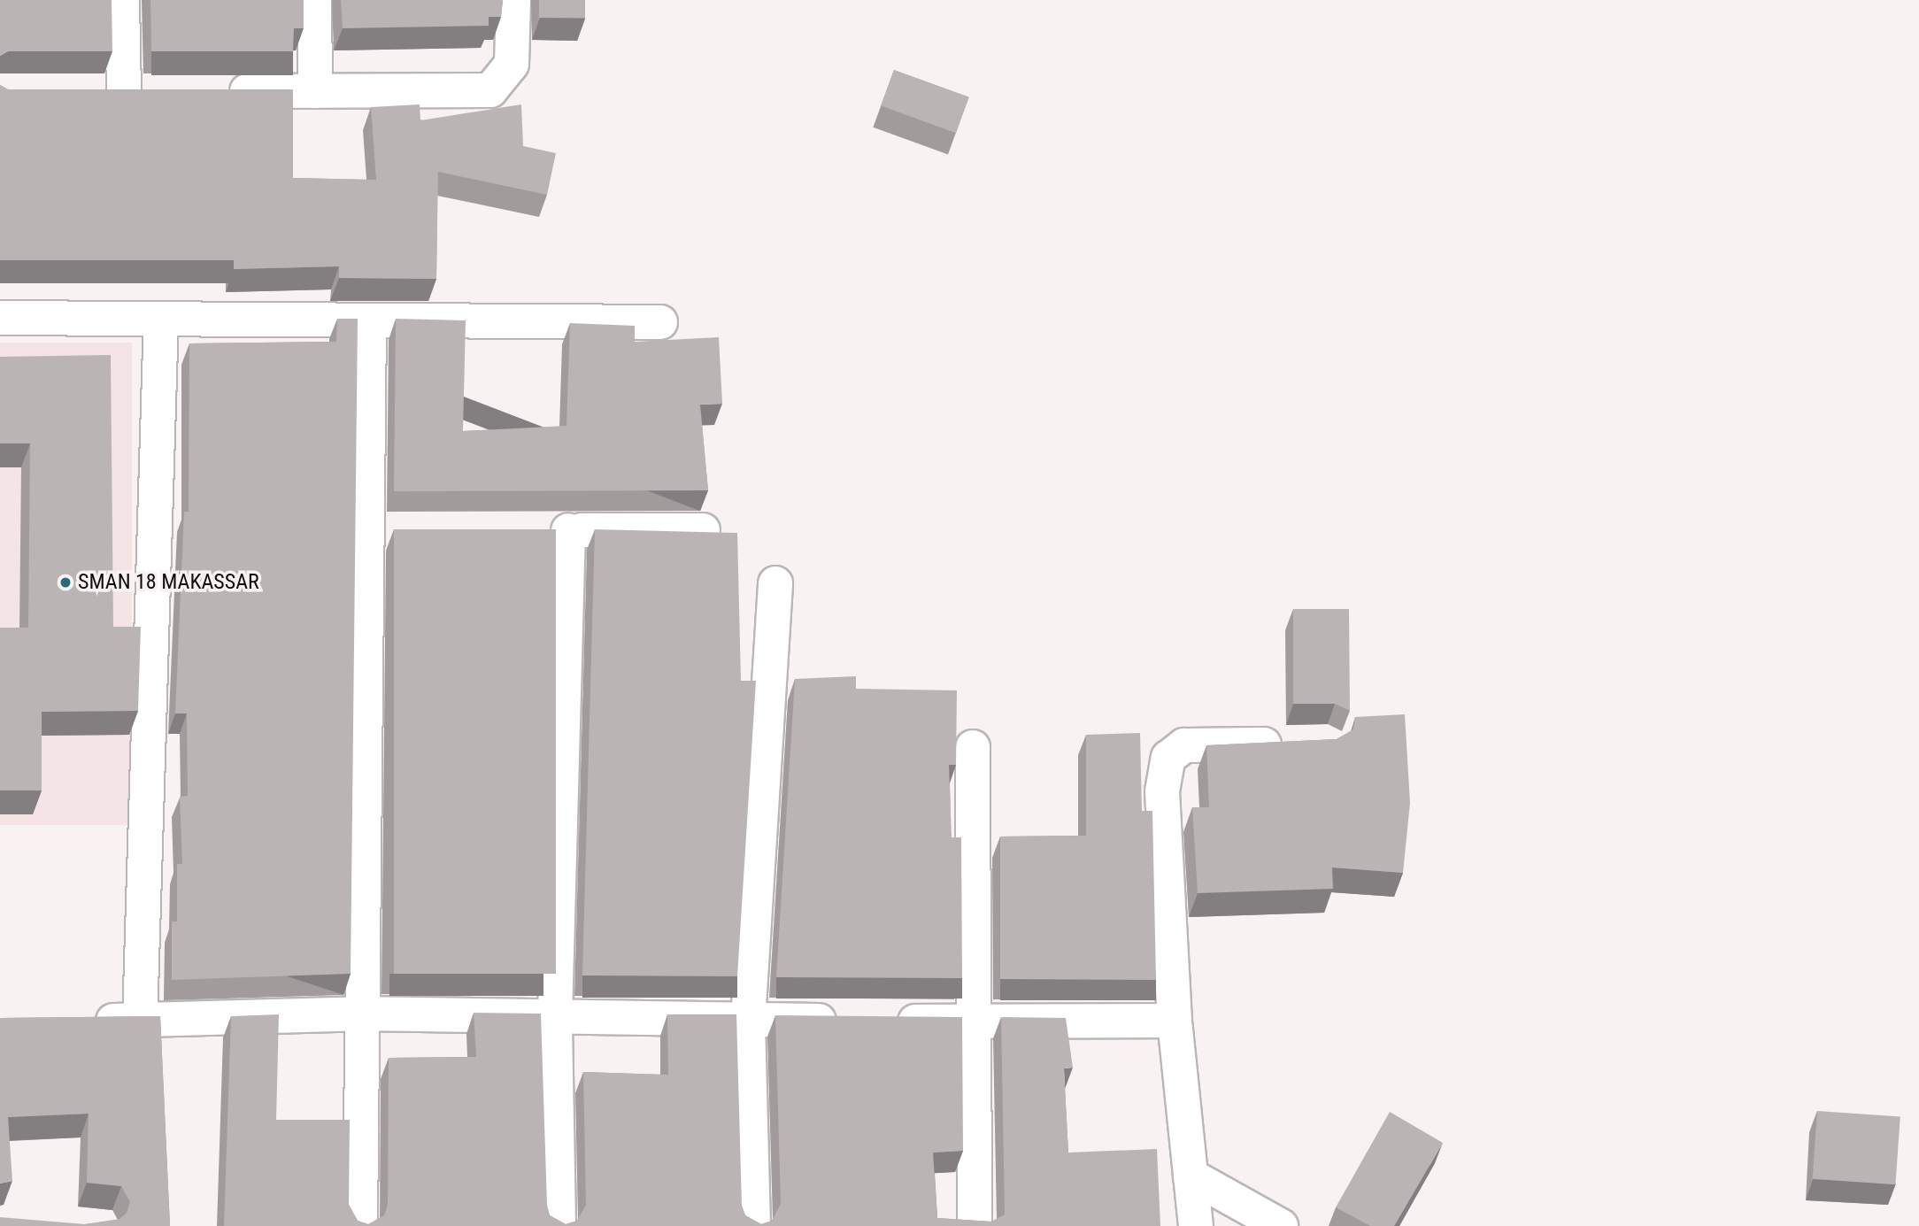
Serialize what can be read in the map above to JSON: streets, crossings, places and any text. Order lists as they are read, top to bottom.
{
  "places": ["SMAN 18 MAKASSAR"]
}
